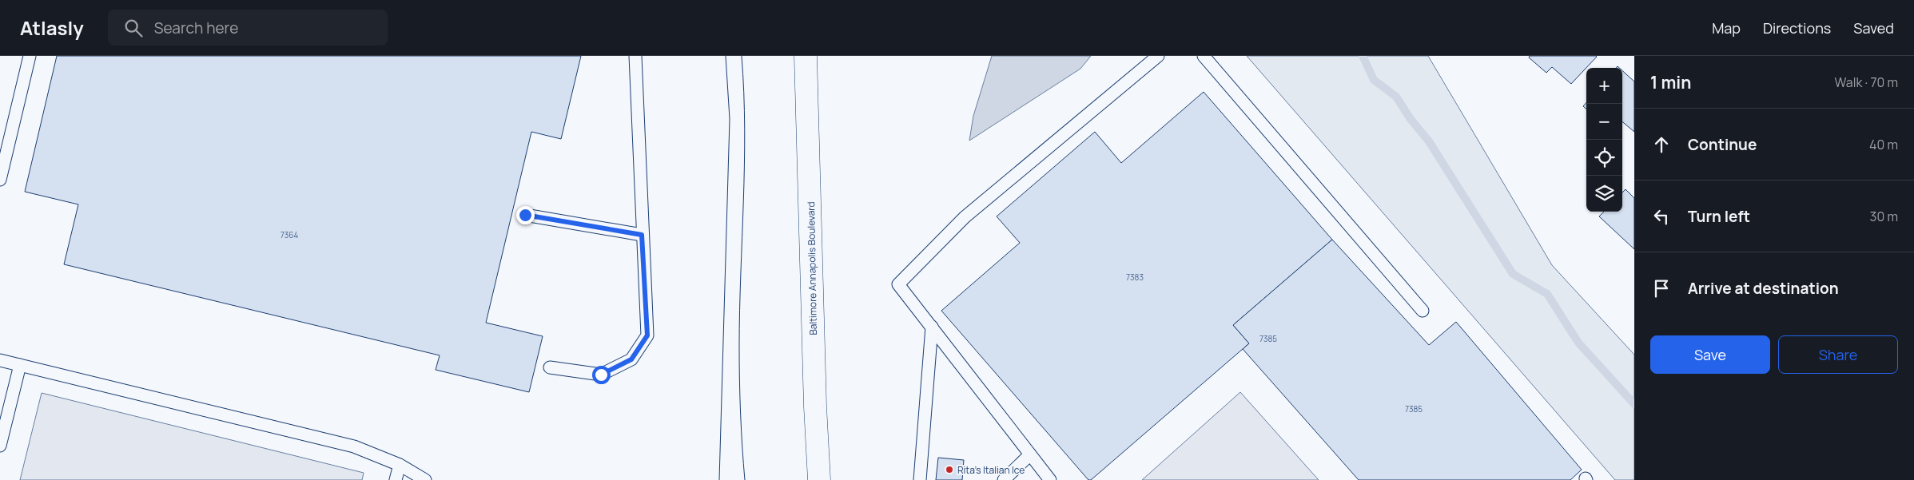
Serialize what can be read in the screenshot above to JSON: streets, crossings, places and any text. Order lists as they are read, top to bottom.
{
  "streets": {
    "main road": ["Baltimore Annapolis Boulevard"]
  },
  "places": ["Rita's Italian Ice"],
  "house_numbers": [
    "7364",
    "7383",
    "7385",
    "7385"
  ],
  "page": {
    "header": "Atlasly",
    "search": "Search here",
    "nav": ["Map", "Directions", "Saved"],
    "heading": ["1 min", "Walk · 70 m"],
    "map_buttons": ["+", "−"],
    "list": [
      ["Continue", "40 m"],
      ["Turn left", "30 m"],
      "Arrive at destination"
    ],
    "buttons": ["Save", "Share"]
  }
}
